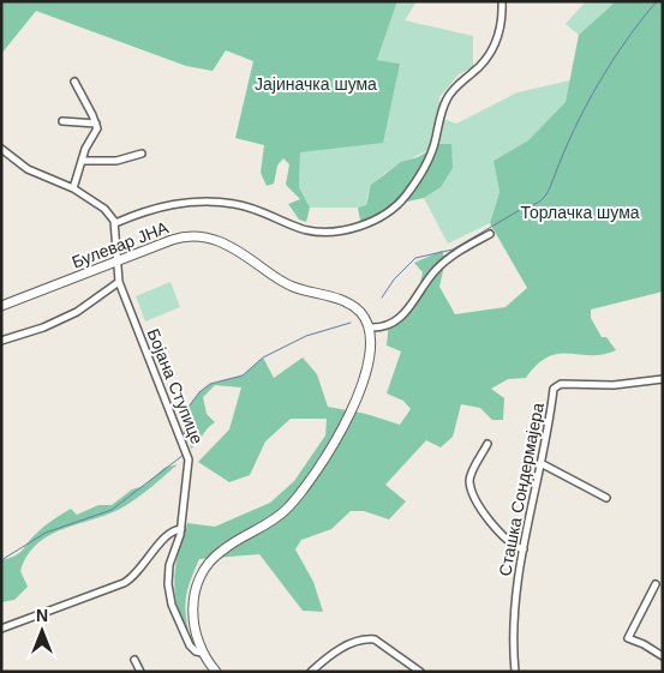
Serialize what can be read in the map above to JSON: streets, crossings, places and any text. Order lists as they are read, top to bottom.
{
  "streets": {
    "main road": ["Булевар ЈНА"],
    "street": ["Бојана Ступице", "Сташка Сондермајера"]
  },
  "crossings": [
    ["Булевар ЈНА", "Бојана Ступице"]
  ],
  "parks": ["Јајиначка шума", "Торлачка шума"],
  "north": "top"
}
